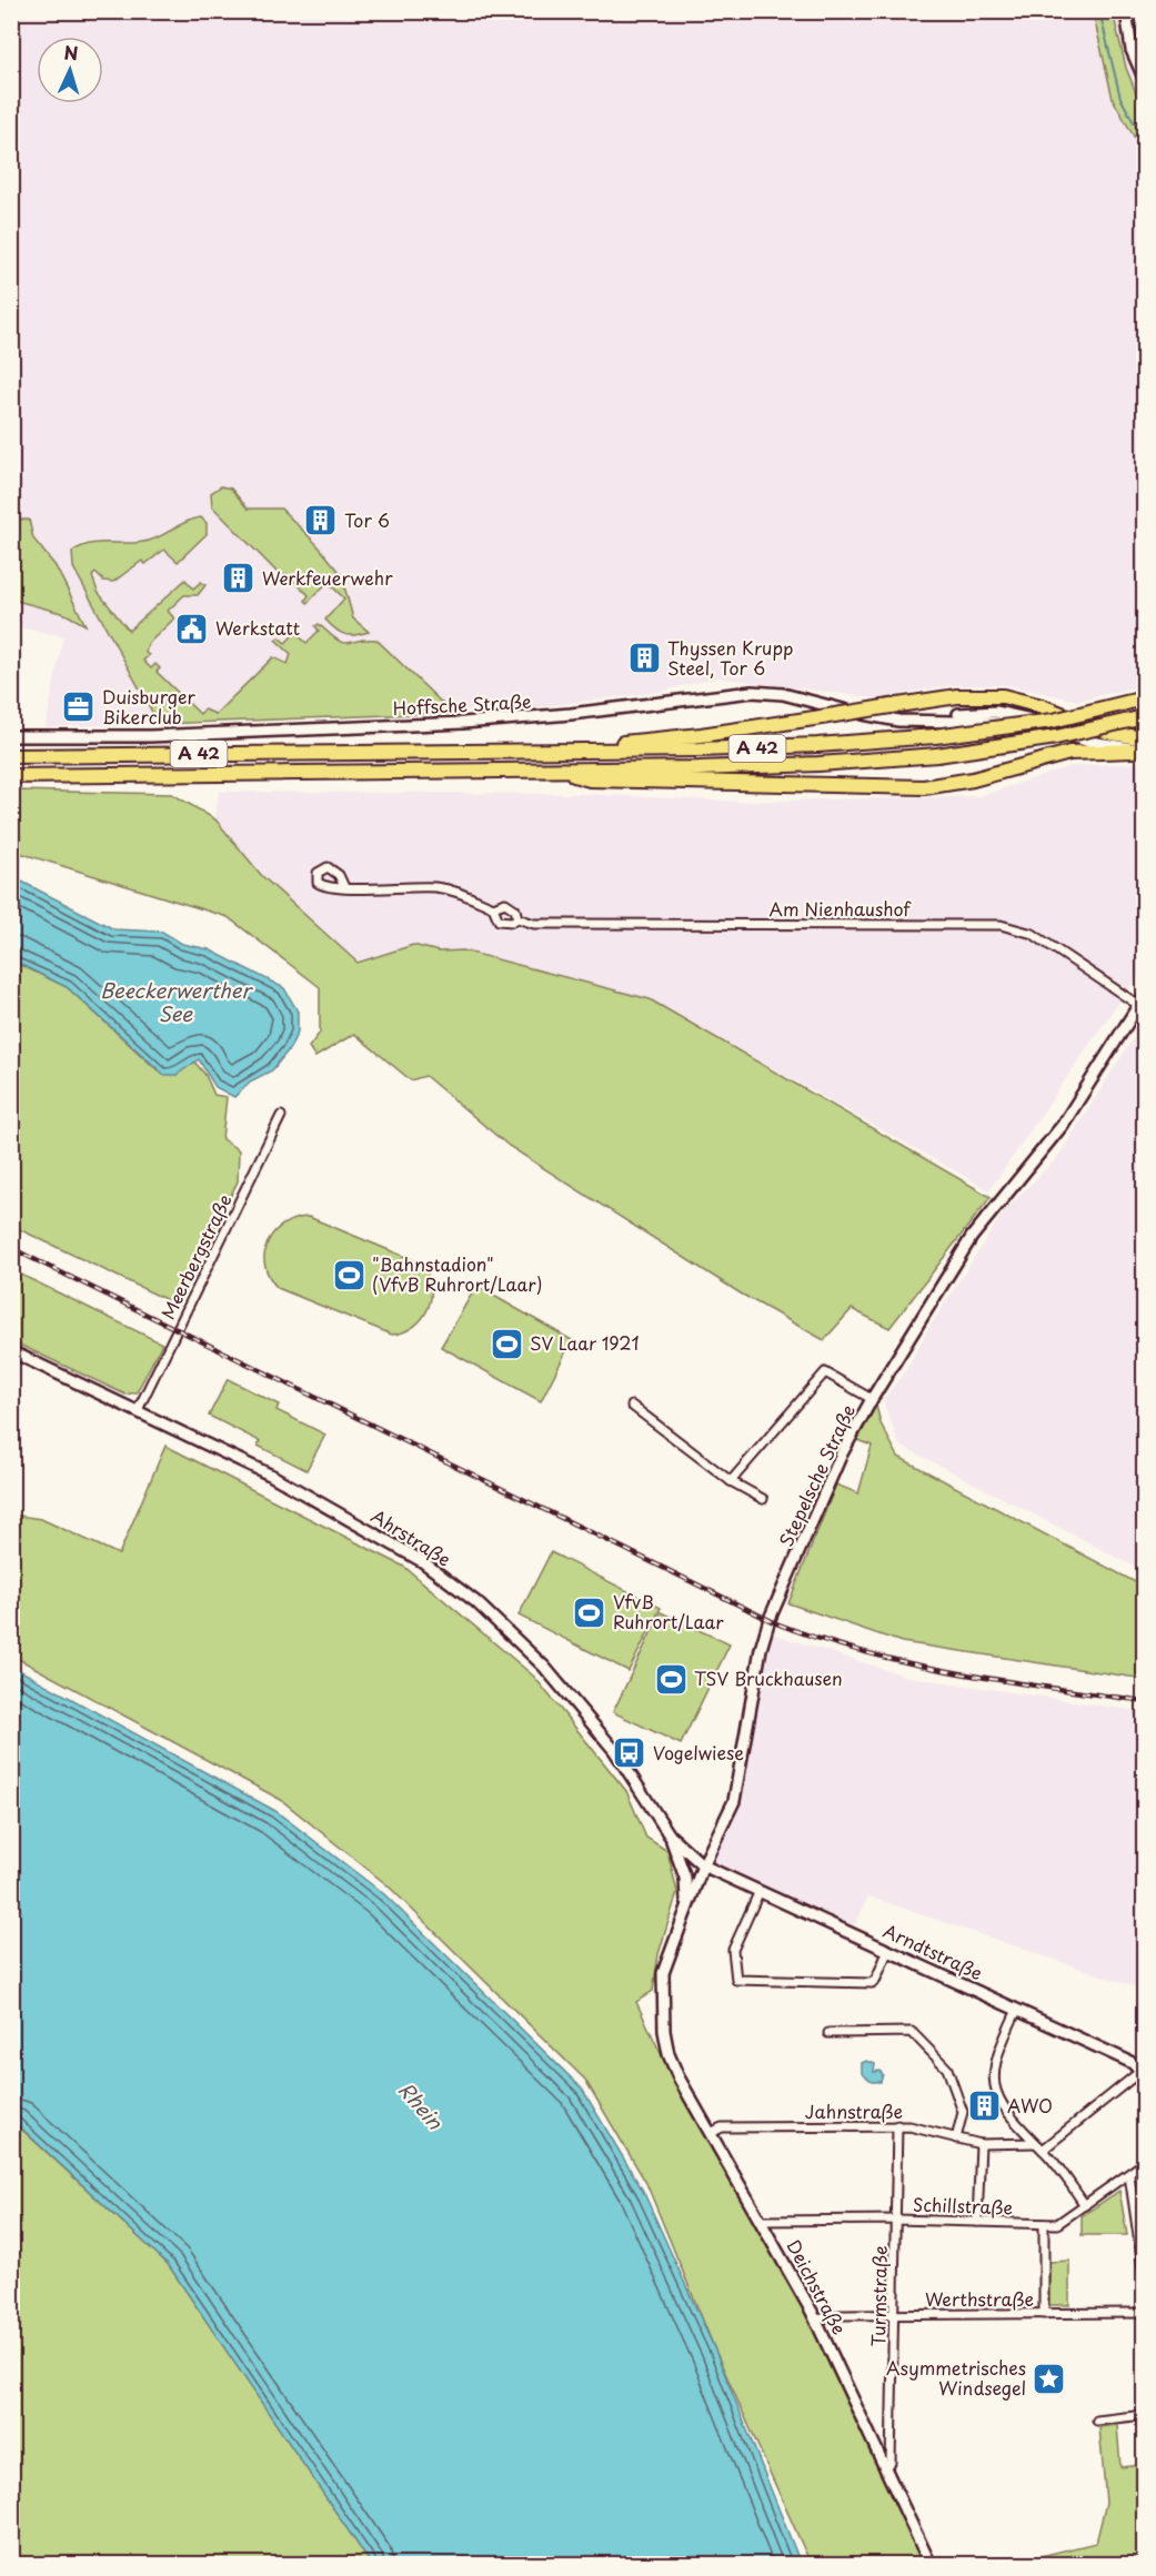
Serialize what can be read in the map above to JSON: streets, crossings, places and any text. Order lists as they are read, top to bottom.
{
  "streets": {
    "highway": ["A 42"],
    "street": [
      "Hoffsche Straße",
      "Am Nienhaushof",
      "Meerbergstraße",
      "Stepelsche Straße",
      "Ahrstraße",
      "Arndtstraße",
      "Jahnstraße",
      "Schillstraße",
      "Deichstraße",
      "Turmstraße",
      "Werthstraße"
    ]
  },
  "crossings": [
    ["Am Nienhaushof", "Stepelsche Straße"],
    ["Meerbergstraße", "Ahrstraße"],
    ["Stepelsche Straße", "Ahrstraße"],
    ["Stepelsche Straße", "Arndtstraße"],
    ["Stepelsche Straße", "Deichstraße"],
    ["Ahrstraße", "Arndtstraße"],
    ["Jahnstraße", "Deichstraße"],
    ["Jahnstraße", "Turmstraße"],
    ["Schillstraße", "Deichstraße"],
    ["Schillstraße", "Turmstraße"],
    ["Deichstraße", "Turmstraße"],
    ["Deichstraße", "Werthstraße"],
    ["Turmstraße", "Werthstraße"]
  ],
  "water": ["Beeckerwerther See", "Rhein"],
  "places": {
    "building": [
      "Tor 6",
      "Werkfeuerwehr",
      "Thyssen Krupp Steel, Tor 6",
      "AWO"
    ],
    "public building": ["Werkstatt"],
    "office": ["Duisburger Bikerclub"],
    "sports": [
      "\"Bahnstadion\" (VfvB Ruhrort/Laar)",
      "SV Laar 1921",
      "VfvB Ruhrort/Laar",
      "TSV Bruckhausen"
    ],
    "bus stop": ["Vogelwiese"],
    "place": ["Asymmetrisches Windsegel"]
  },
  "north": "top"
}
